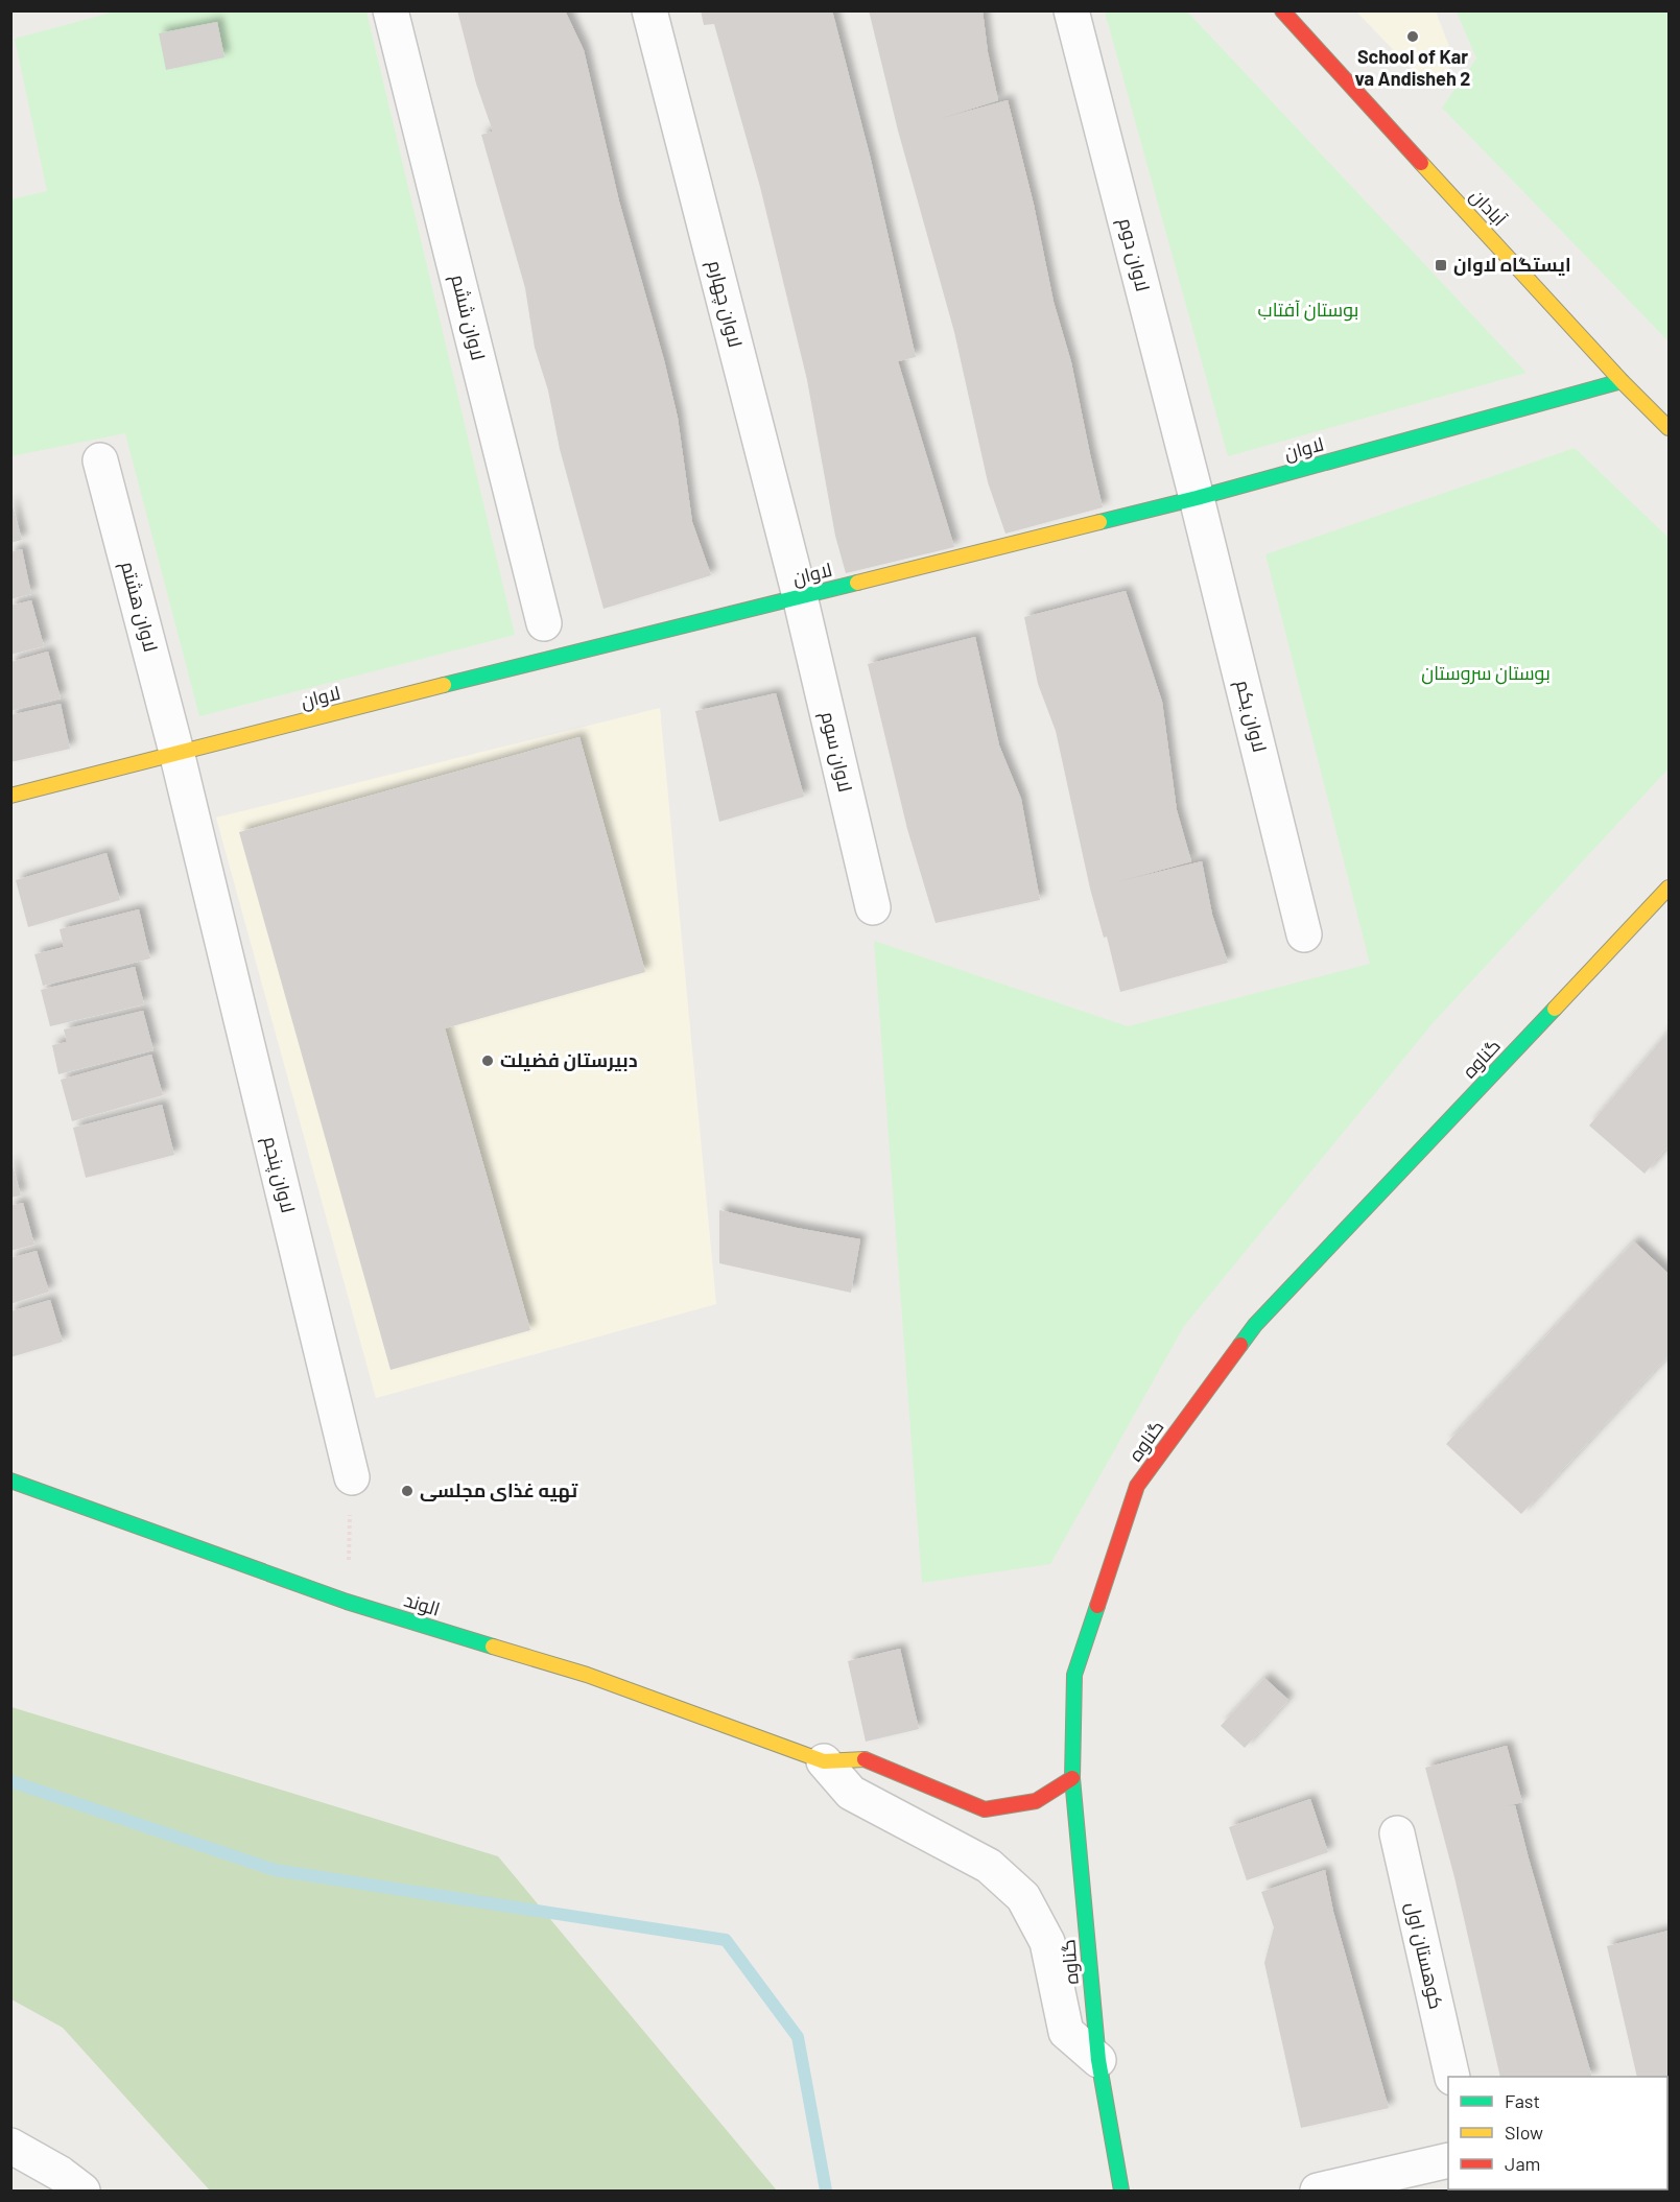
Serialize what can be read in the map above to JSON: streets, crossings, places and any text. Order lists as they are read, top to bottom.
{
  "streets": {
    "street": [
      "آبادان",
      "لاوان دوم",
      "لاوان چهارم",
      "لاوان ششم",
      "لاوان",
      "لاوان هشتم",
      "لاوان یکم",
      "لاوان سوم",
      "گناوه",
      "لاوان پنجم",
      "الوند",
      "کوهستان اول"
    ]
  },
  "crossings": [
    ["آبادان", "لاوان"],
    ["لاوان دوم", "لاوان"],
    ["لاوان دوم", "لاوان یکم"],
    ["لاوان چهارم", "لاوان"],
    ["لاوان چهارم", "لاوان سوم"],
    ["لاوان", "لاوان هشتم"],
    ["لاوان", "لاوان یکم"],
    ["لاوان", "لاوان سوم"],
    ["لاوان", "لاوان پنجم"],
    ["لاوان هشتم", "لاوان پنجم"]
  ],
  "parks": ["بوستان آفتاب", "بوستان سروستان"],
  "places": {
    "other": ["School of Kar va Andisheh 2", "دبیرستان فضیلت", "تهیه غذای مجلسی"],
    "transit": ["ایستگاه لاوان"]
  },
  "legend": ["Fast", "Slow", "Jam"]
}
